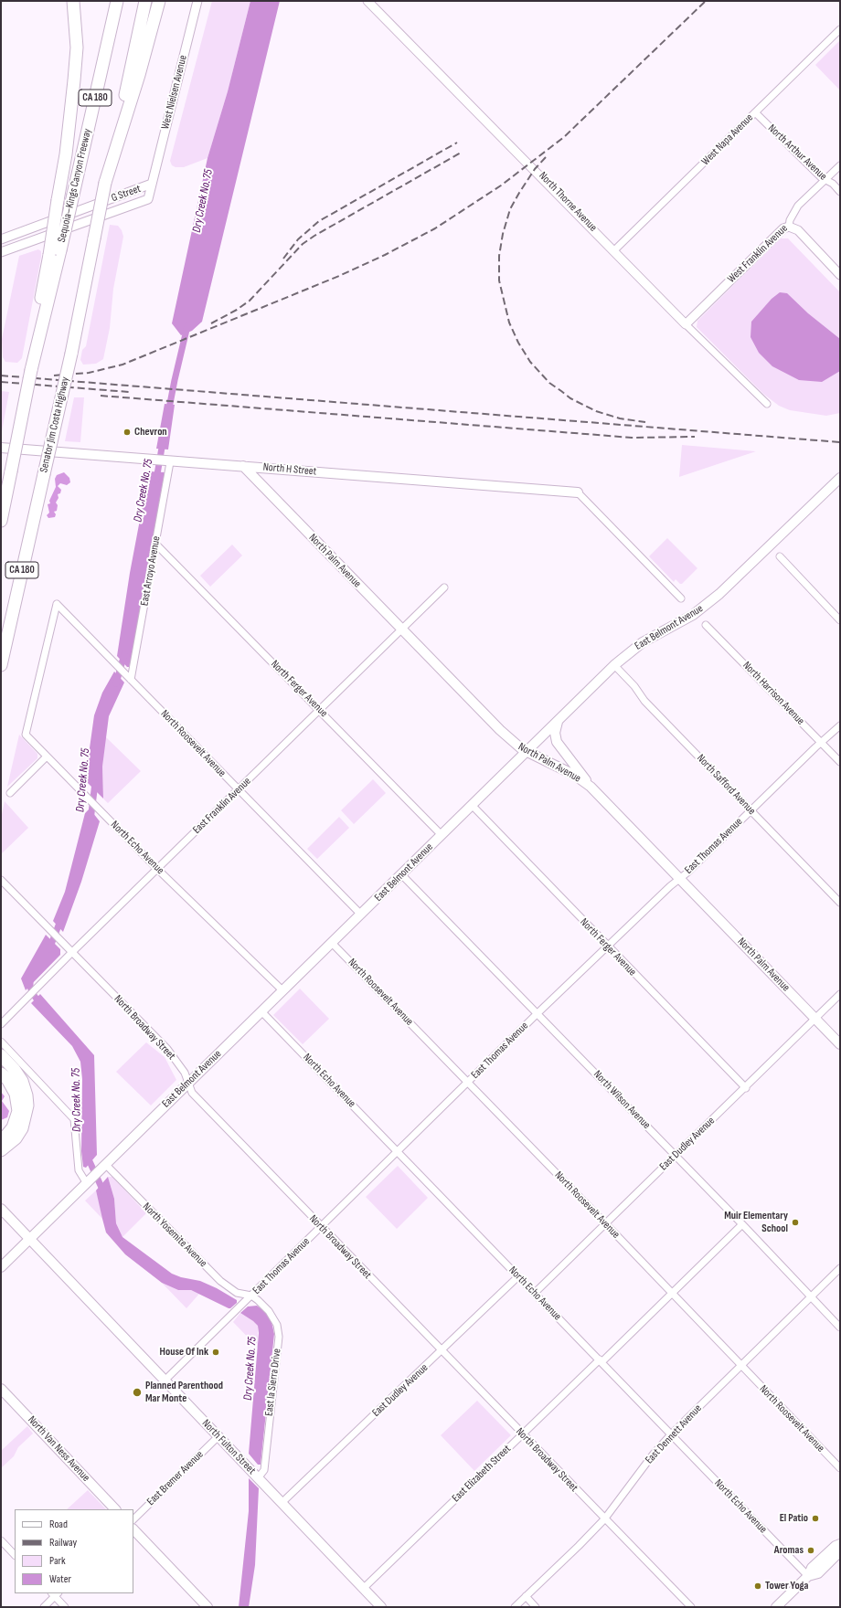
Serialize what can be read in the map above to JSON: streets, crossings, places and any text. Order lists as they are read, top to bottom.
{
  "streets": {
    "highway": ["CA 180", "Sequoia–Kings Canyon Freeway", "Senator Jim Costa Highway"],
    "main road": [
      "North H Street",
      "North Palm Avenue",
      "East Belmont Avenue",
      "North Fulton Street",
      "North Van Ness Avenue"
    ],
    "street": [
      "West Nielsen Avenue",
      "West Napa Avenue",
      "North Arthur Avenue",
      "G Street",
      "North Thorne Avenue",
      "West Franklin Avenue",
      "East Arroyo Avenue",
      "North Ferger Avenue",
      "North Harrison Avenue",
      "North Roosevelt Avenue",
      "North Safford Avenue",
      "East Franklin Avenue",
      "East Thomas Avenue",
      "North Echo Avenue",
      "North Broadway Street",
      "North Wilson Avenue",
      "East Dudley Avenue",
      "North Yosemite Avenue",
      "East la Sierra Drive",
      "East Dennett Avenue",
      "East Elizabeth Street",
      "East Bremer Avenue"
    ]
  },
  "crossings": [
    ["West Nielsen Avenue", "G Street"],
    ["CA 180", "Senator Jim Costa Highway"],
    ["West Napa Avenue", "North Arthur Avenue"],
    ["West Napa Avenue", "North Thorne Avenue"],
    ["North Arthur Avenue", "West Franklin Avenue"],
    ["North Thorne Avenue", "West Franklin Avenue"],
    ["North H Street", "North Palm Avenue"],
    ["North H Street", "East Arroyo Avenue"],
    ["North Palm Avenue", "East Belmont Avenue"],
    ["North Palm Avenue", "East Franklin Avenue"],
    ["North Palm Avenue", "East Thomas Avenue"],
    ["North Palm Avenue", "East Dudley Avenue"],
    ["East Arroyo Avenue", "North Ferger Avenue"],
    ["East Arroyo Avenue", "North Roosevelt Avenue"],
    ["East Belmont Avenue", "North Ferger Avenue"],
    ["East Belmont Avenue", "North Roosevelt Avenue"],
    ["East Belmont Avenue", "North Safford Avenue"],
    ["East Belmont Avenue", "North Echo Avenue"],
    ["East Belmont Avenue", "North Broadway Street"],
    ["East Belmont Avenue", "North Wilson Avenue"],
    ["East Belmont Avenue", "North Yosemite Avenue"],
    ["East Belmont Avenue", "North Fulton Street"],
    ["North Ferger Avenue", "East Franklin Avenue"],
    ["North Ferger Avenue", "East Thomas Avenue"],
    ["North Ferger Avenue", "East Dudley Avenue"],
    ["North Harrison Avenue", "East Thomas Avenue"],
    ["North Roosevelt Avenue", "East Franklin Avenue"],
    ["North Roosevelt Avenue", "East Thomas Avenue"],
    ["North Roosevelt Avenue", "North Echo Avenue"],
    ["North Roosevelt Avenue", "East Dudley Avenue"],
    ["North Roosevelt Avenue", "East Dennett Avenue"],
    ["North Roosevelt Avenue", "East Elizabeth Street"],
    ["North Safford Avenue", "East Thomas Avenue"],
    ["East Franklin Avenue", "North Echo Avenue"],
    ["East Franklin Avenue", "North Broadway Street"],
    ["East Thomas Avenue", "North Echo Avenue"],
    ["East Thomas Avenue", "North Broadway Street"],
    ["East Thomas Avenue", "North Wilson Avenue"],
    ["East Thomas Avenue", "North Yosemite Avenue"],
    ["East Thomas Avenue", "East la Sierra Drive"],
    ["East Thomas Avenue", "North Fulton Street"],
    ["North Echo Avenue", "East Dudley Avenue"],
    ["North Echo Avenue", "East Dennett Avenue"],
    ["North Echo Avenue", "East Elizabeth Street"],
    ["North Broadway Street", "East Dudley Avenue"],
    ["North Broadway Street", "East Dennett Avenue"],
    ["North Broadway Street", "East Elizabeth Street"],
    ["North Wilson Avenue", "East Dudley Avenue"],
    ["North Wilson Avenue", "East Dennett Avenue"],
    ["North Wilson Avenue", "East Elizabeth Street"],
    ["East Dudley Avenue", "North Fulton Street"],
    ["North Yosemite Avenue", "East la Sierra Drive"],
    ["East la Sierra Drive", "North Fulton Street"],
    ["North Fulton Street", "East Elizabeth Street"],
    ["North Fulton Street", "East Bremer Avenue"]
  ],
  "water": ["Dry Creek No. 75"],
  "places": [
    "Chevron",
    "Muir Elementary School",
    "House Of Ink",
    "Planned Parenthood Mar Monte",
    "El Patio",
    "Aromas",
    "Tower Yoga"
  ],
  "legend": [
    "Road",
    "Railway",
    "Park",
    "Water"
  ]
}
